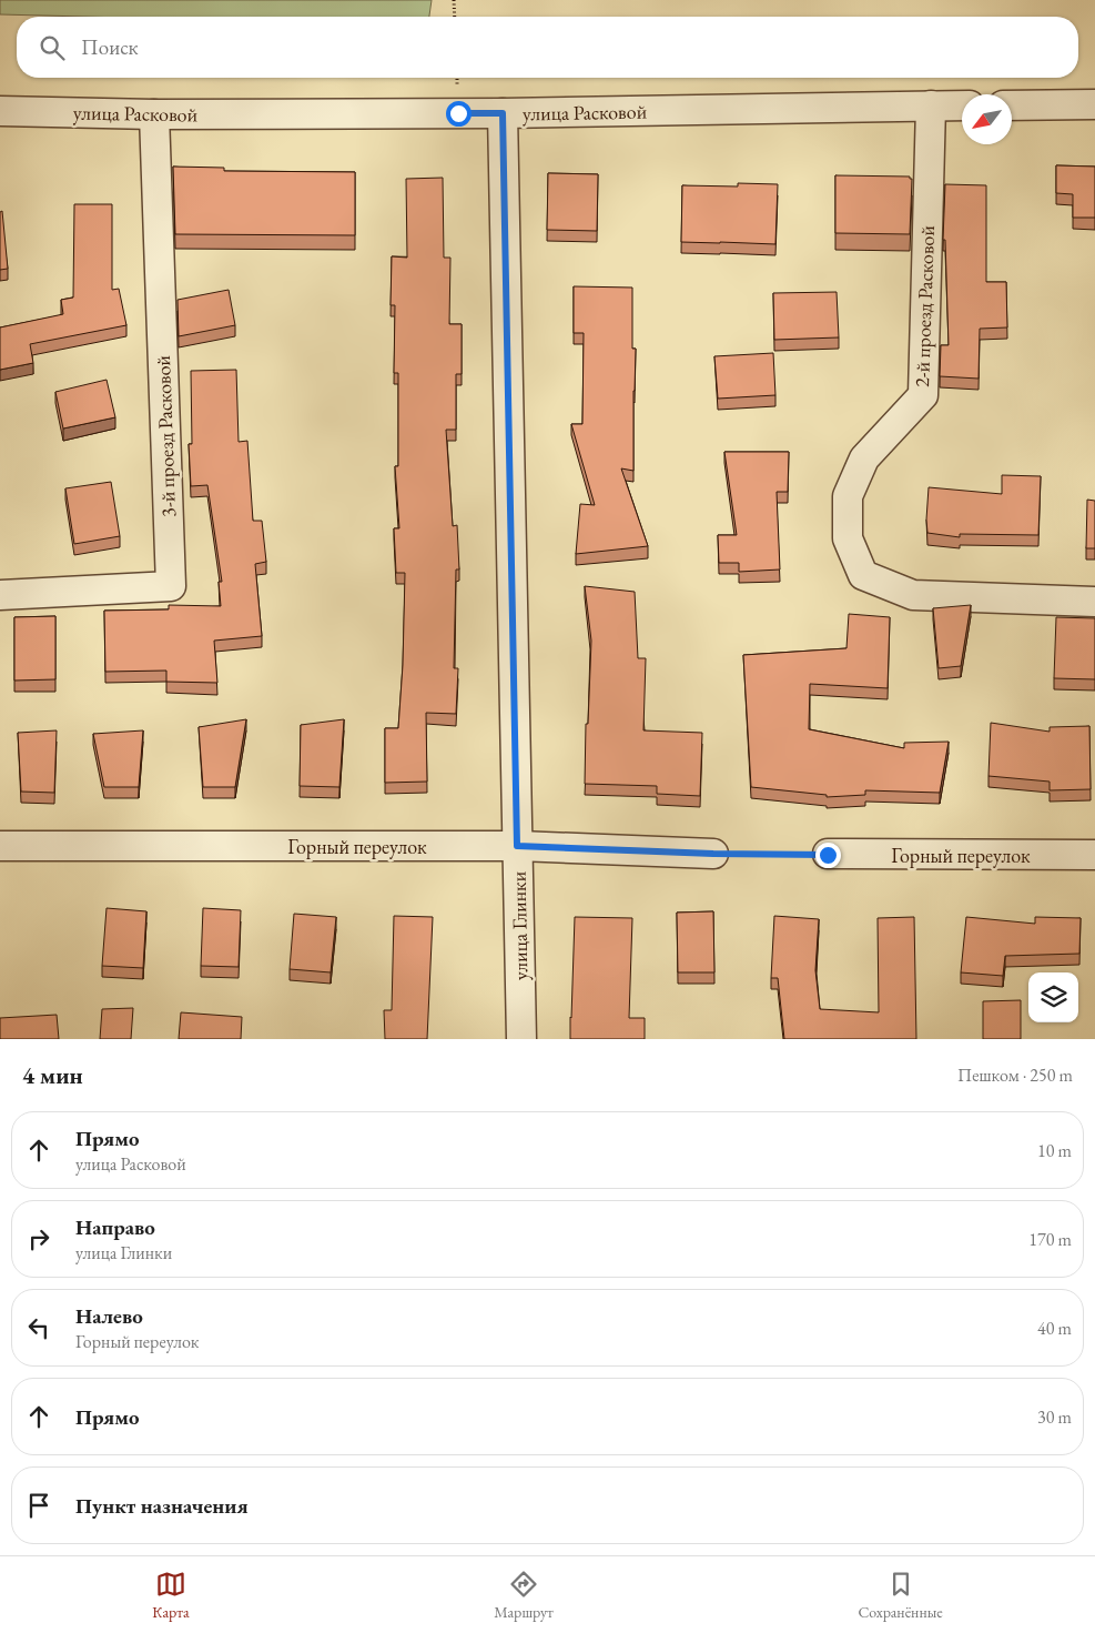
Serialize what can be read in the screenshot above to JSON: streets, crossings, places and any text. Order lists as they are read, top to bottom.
{
  "streets": {
    "street": [
      "улица Расковой",
      "2-й проезд Расковой",
      "3-й проезд Расковой",
      "Горный переулок",
      "улица Глинки"
    ]
  },
  "crossings": [
    ["улица Расковой", "2-й проезд Расковой"],
    ["улица Расковой", "3-й проезд Расковой"],
    ["улица Расковой", "улица Глинки"],
    ["Горный переулок", "улица Глинки"]
  ],
  "north": "bottom left",
  "page": {
    "search": "Поиск",
    "heading": ["4 мин", "Пешком · 250 m"],
    "list": [
      ["Прямо", "улица Расковой", "10 m"],
      ["Направо", "улица Глинки", "170 m"],
      ["Налево", "Горный переулок", "40 m"],
      ["Прямо", "30 m"],
      "Пункт назначения"
    ],
    "nav": ["Карта", "Маршрут", "Сохранённые"]
  }
}
